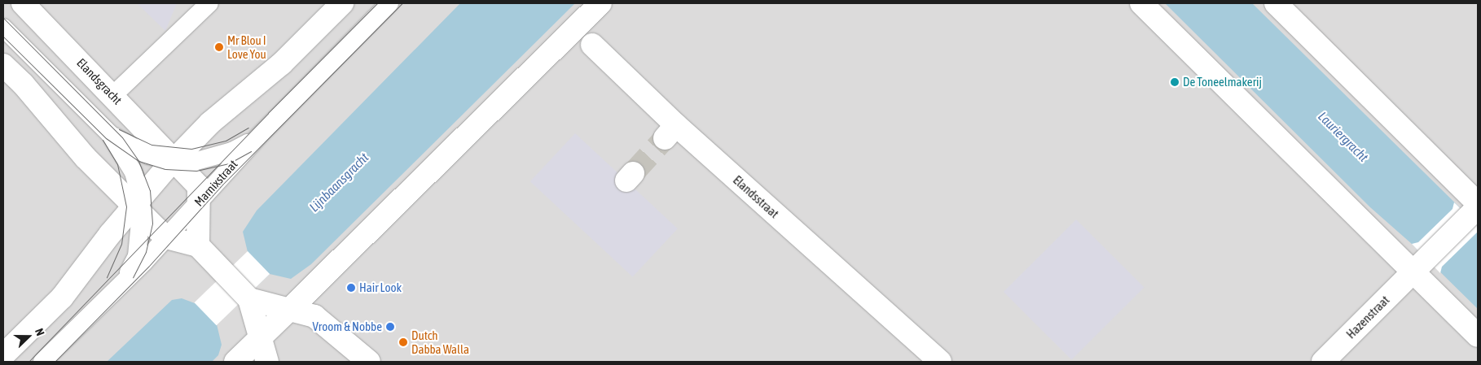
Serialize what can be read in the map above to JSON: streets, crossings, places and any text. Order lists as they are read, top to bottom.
{
  "streets": {
    "street": ["Elandsgracht", "Elandsstraat", "Hazenstraat"],
    "lane": ["Marnixstraat"]
  },
  "crossings": [
    ["Elandsgracht", "Marnixstraat"]
  ],
  "water": ["Lauriergracht", "Lijnbaansgracht"],
  "places": [
    "Mr Blou I Love You",
    "De Toneelmakerij",
    "Hair Look",
    "Vroom & Nobbe",
    "Dutch Dabba Walla"
  ],
  "north": "right"
}
